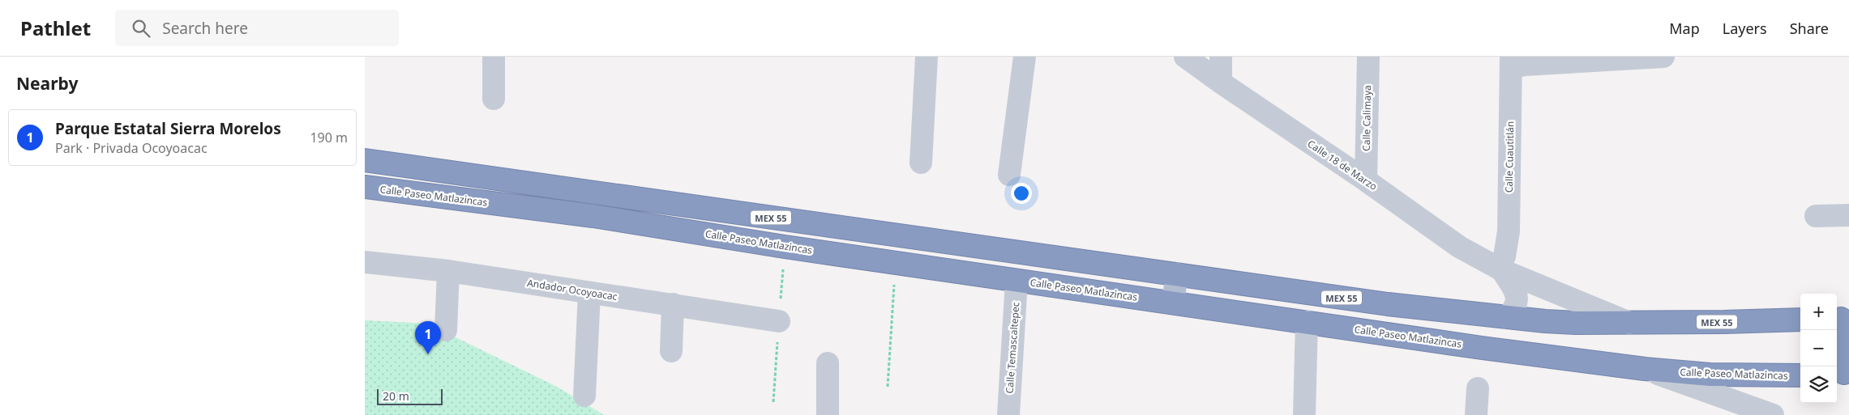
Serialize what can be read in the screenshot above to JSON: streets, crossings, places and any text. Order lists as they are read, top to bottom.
{
  "streets": {
    "highway": ["Calle Paseo Matlazincas", "MEX 55"],
    "street": [
      "Calle Calimaya",
      "Calle Cuautitlán",
      "Calle 18 de Marzo",
      "Andador Ocoyoacac",
      "Calle Temascaltepec"
    ]
  },
  "crossings": [
    ["Calle Calimaya", "Calle 18 de Marzo"],
    ["Calle Cuautitlán", "Calle 18 de Marzo"],
    ["Calle 18 de Marzo", "MEX 55"],
    ["Calle Paseo Matlazincas", "Calle Temascaltepec"]
  ],
  "scale_bar": "20 m",
  "page": {
    "header": "Pathlet",
    "search": "Search here",
    "nav": ["Map", "Layers", "Share"],
    "heading": "Nearby",
    "list": [
      {
        "mark": "1",
        "name": "Parque Estatal Sierra Morelos",
        "note": "Park · Privada Ocoyoacac",
        "value": "190 m"
      }
    ],
    "map_buttons": ["+", "−"],
    "pins": "1",
    "scale": "20 m"
  }
}
